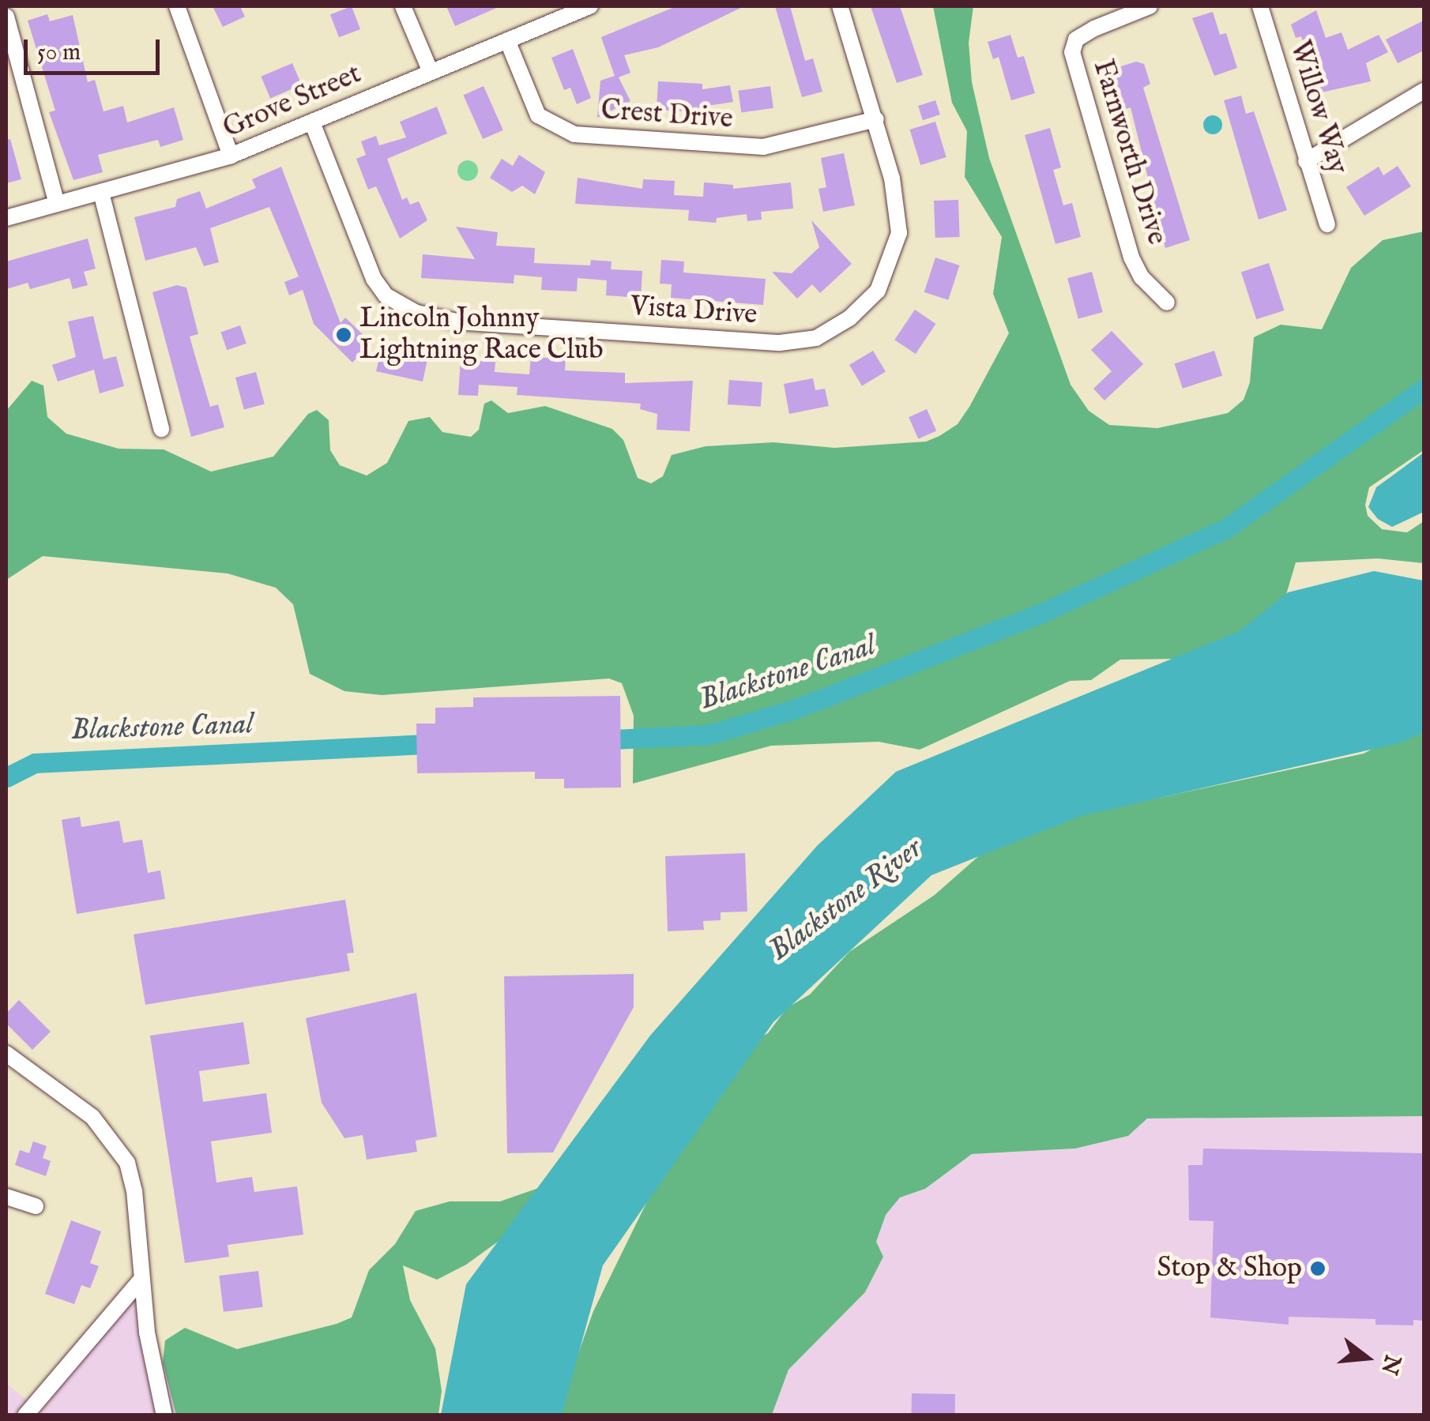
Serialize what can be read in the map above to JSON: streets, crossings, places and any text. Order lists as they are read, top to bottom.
{
  "streets": {
    "street": [
      "Grove Street",
      "Willow Way",
      "Crest Drive",
      "Farnworth Drive",
      "Vista Drive"
    ]
  },
  "crossings": [
    ["Grove Street", "Crest Drive"],
    ["Grove Street", "Vista Drive"],
    ["Crest Drive", "Vista Drive"]
  ],
  "water": ["Blackstone Canal", "Blackstone River"],
  "places": ["Lincoln Johnny Lightning Race Club", "Stop & Shop"],
  "scale_bar": "50 m",
  "north": "right"
}
